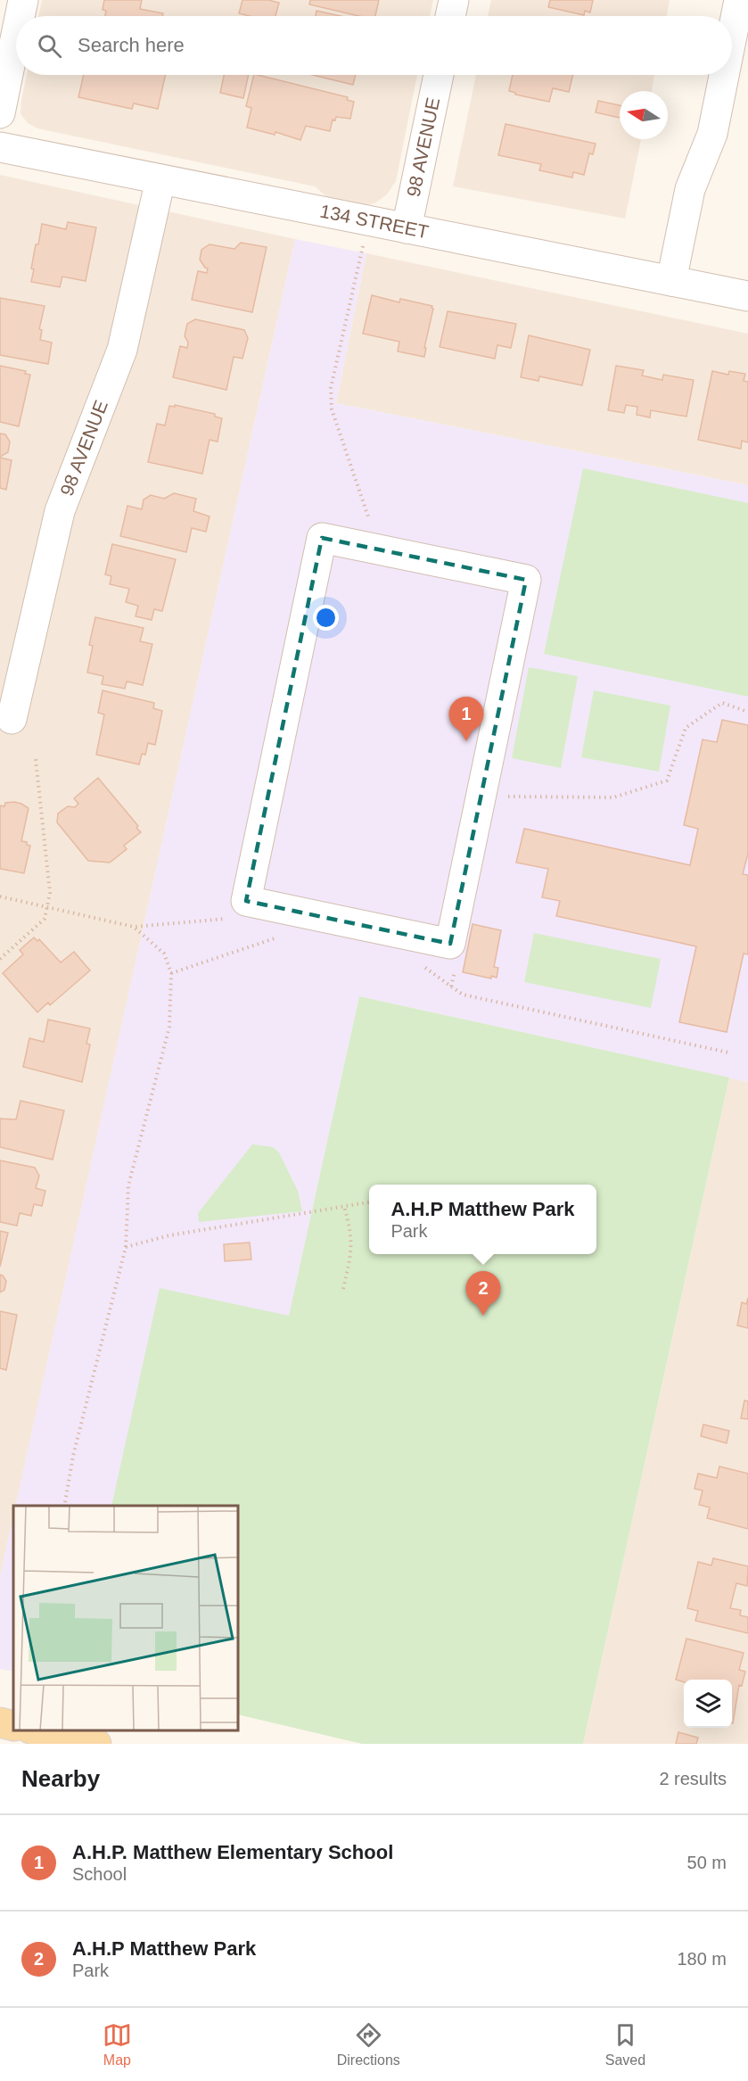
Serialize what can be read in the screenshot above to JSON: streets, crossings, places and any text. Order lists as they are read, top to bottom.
{
  "streets": {
    "street": ["98 AVENUE", "134 STREET"]
  },
  "crossings": [
    ["98 AVENUE", "134 STREET"]
  ],
  "north": "left",
  "page": {
    "search": "Search here",
    "pins": ["1", "2"],
    "popup": ["A.H.P Matthew Park", "Park"],
    "heading": ["Nearby", "2 results"],
    "list": [
      {
        "mark": "1",
        "name": "A.H.P. Matthew Elementary School",
        "note": "School",
        "value": "50 m"
      },
      {
        "mark": "2",
        "name": "A.H.P Matthew Park",
        "note": "Park",
        "value": "180 m"
      }
    ],
    "nav": ["Map", "Directions", "Saved"]
  }
}
